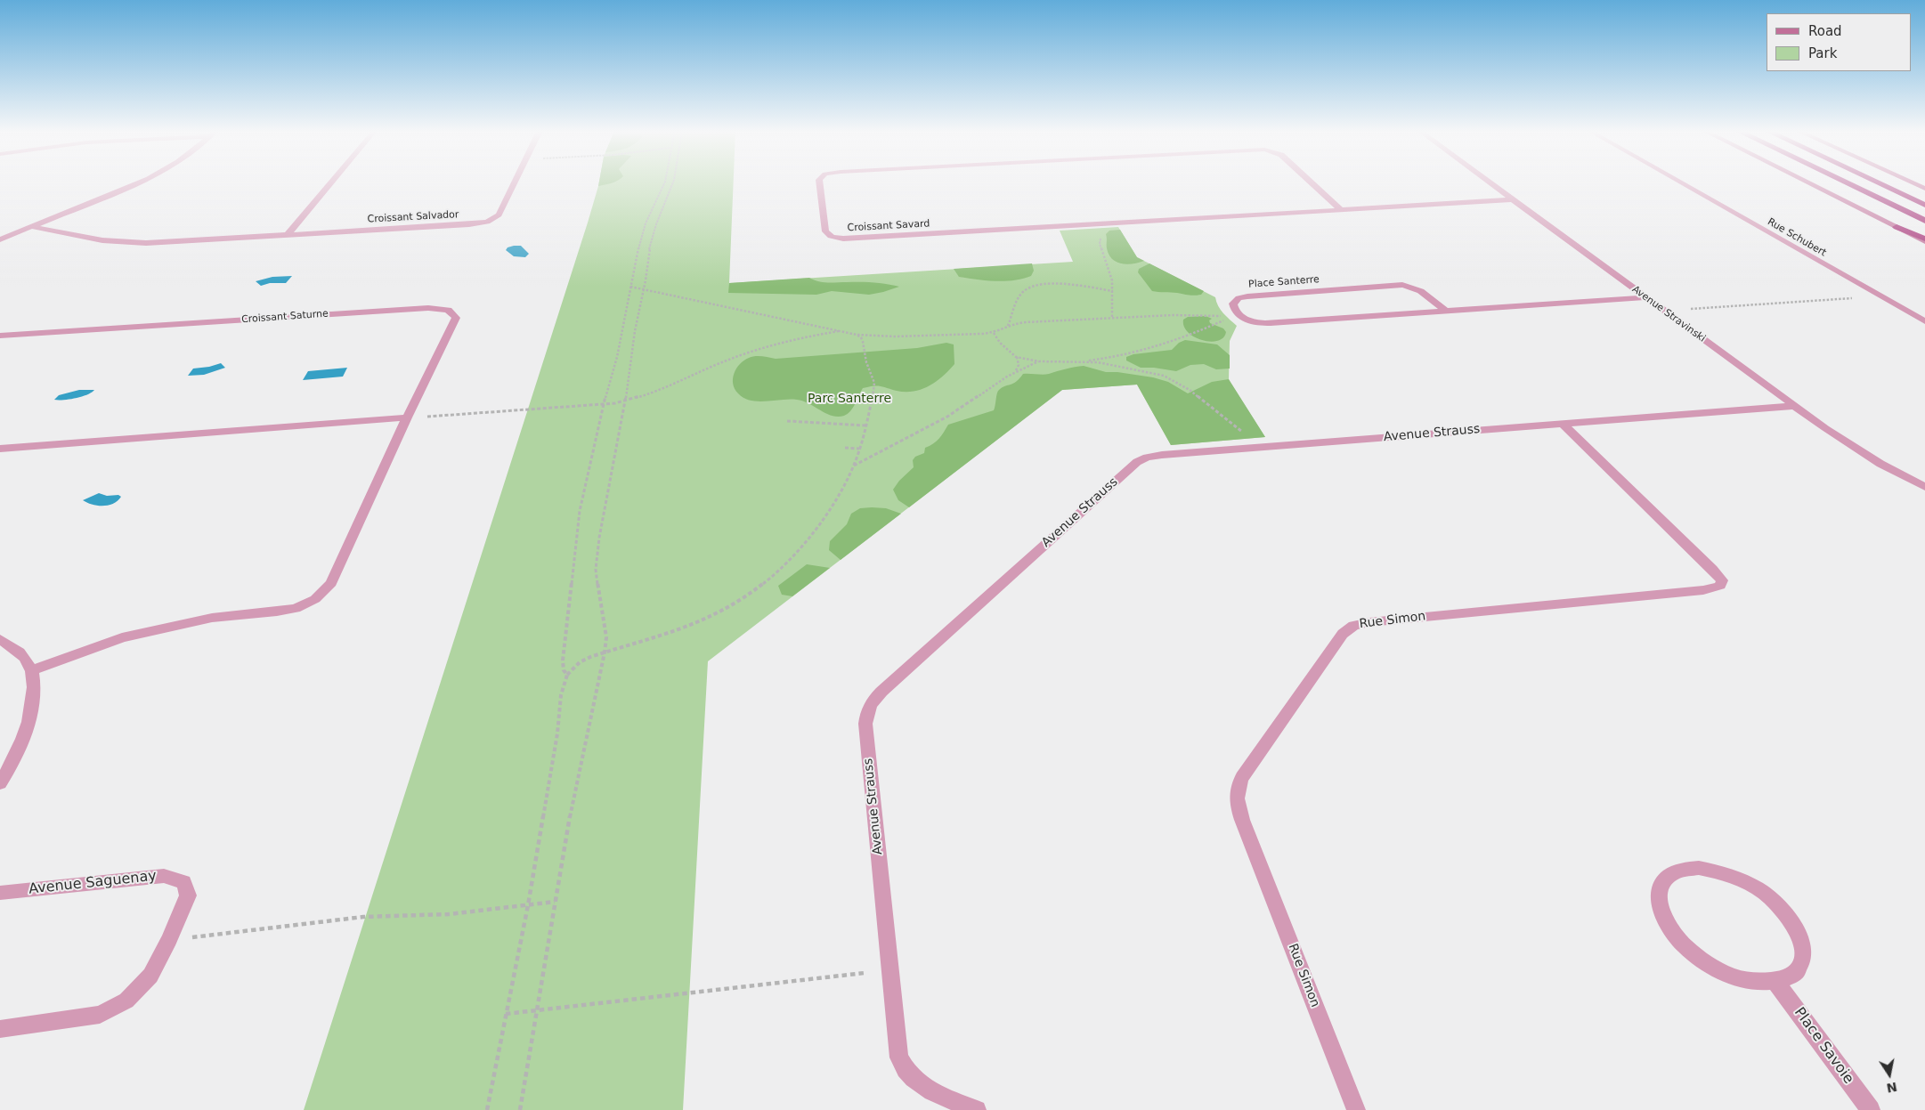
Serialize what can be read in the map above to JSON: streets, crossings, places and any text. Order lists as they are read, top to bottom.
{
  "streets": {
    "street": [
      "Croissant Salvador",
      "Croissant Savard",
      "Rue Schubert",
      "Place Santerre",
      "Avenue Stravinski",
      "Croissant Saturne",
      "Avenue Strauss",
      "Rue Simon",
      "Avenue Saguenay",
      "Place Savoie"
    ]
  },
  "crossings": [
    ["Croissant Savard", "Avenue Stravinski"],
    ["Place Santerre", "Avenue Stravinski"],
    ["Avenue Stravinski", "Avenue Strauss"],
    ["Avenue Strauss", "Rue Simon"]
  ],
  "parks": ["Parc Santerre"],
  "legend": ["Road", "Park"],
  "north": "bottom"
}
